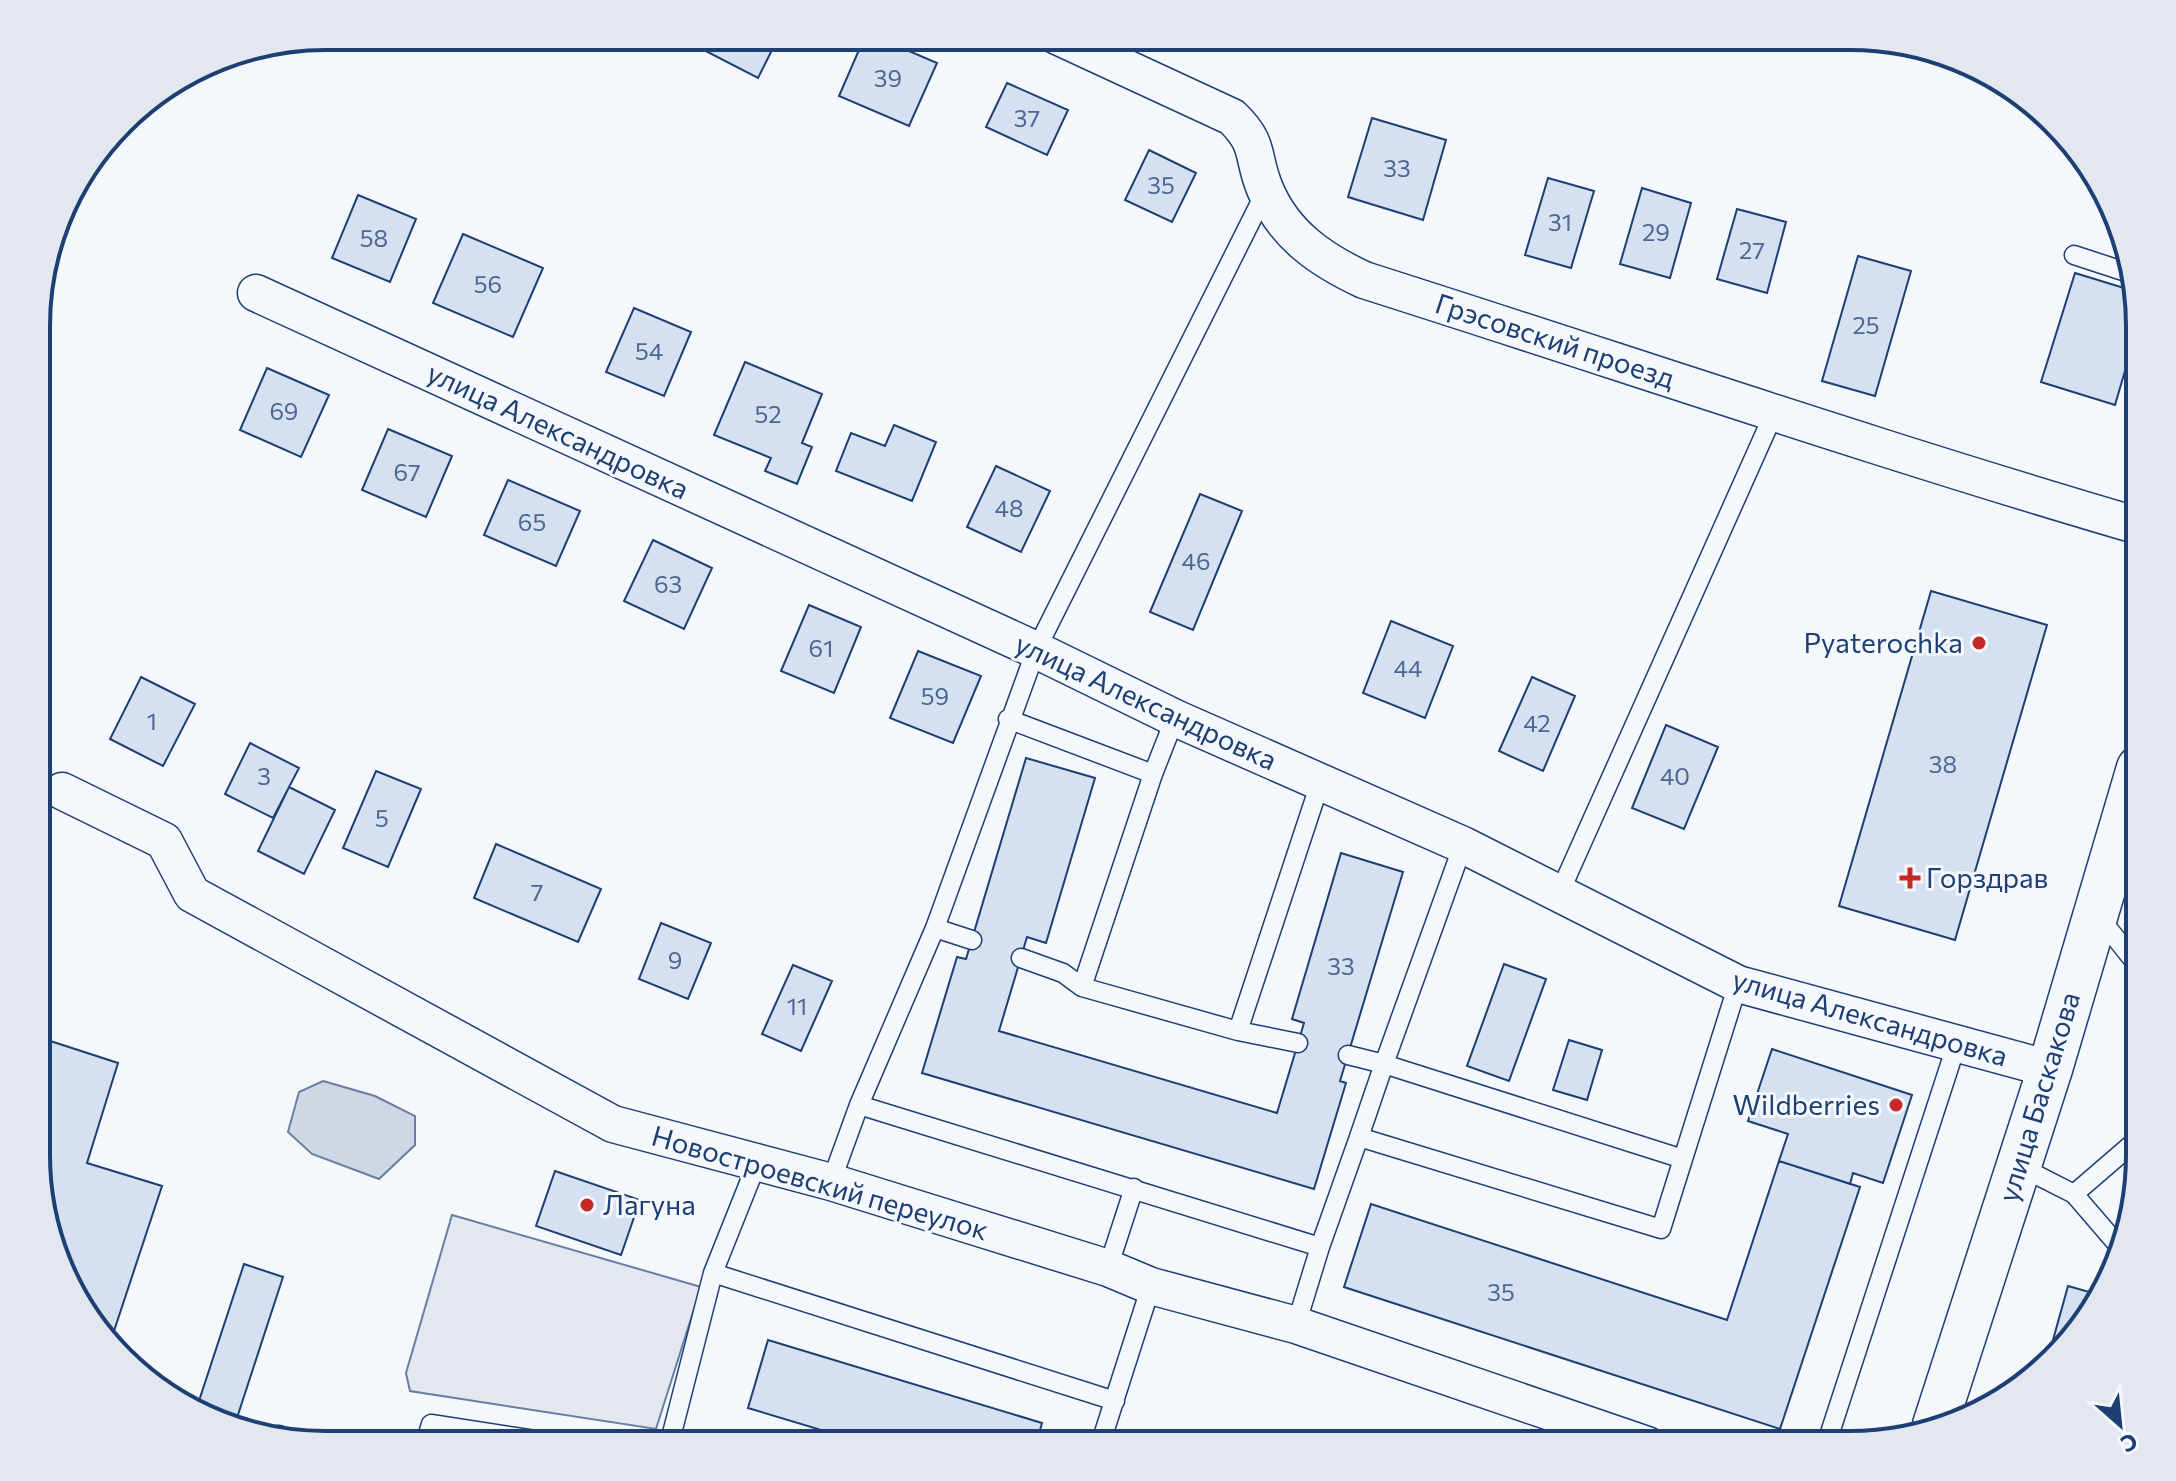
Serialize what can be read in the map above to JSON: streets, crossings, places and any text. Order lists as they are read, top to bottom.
{
  "streets": {
    "street": [
      "Грэсовский проезд",
      "улица Александровка",
      "улица Баскакова",
      "Новостроевский переулок"
    ]
  },
  "crossings": [
    ["улица Александровка", "улица Баскакова"]
  ],
  "places": {
    "other": ["Pyaterochka", "Wildberries", "Лагуна"],
    "health": ["Горздрав"]
  },
  "house_numbers": [
    "39",
    "37",
    "33",
    "35",
    "31",
    "29",
    "58",
    "27",
    "56",
    "25",
    "54",
    "69",
    "52",
    "67",
    "48",
    "65",
    "46",
    "63",
    "61",
    "44",
    "59",
    "1",
    "42",
    "38",
    "3",
    "40",
    "5",
    "7",
    "9",
    "33",
    "11",
    "35"
  ],
  "north": "bottom right"
}
